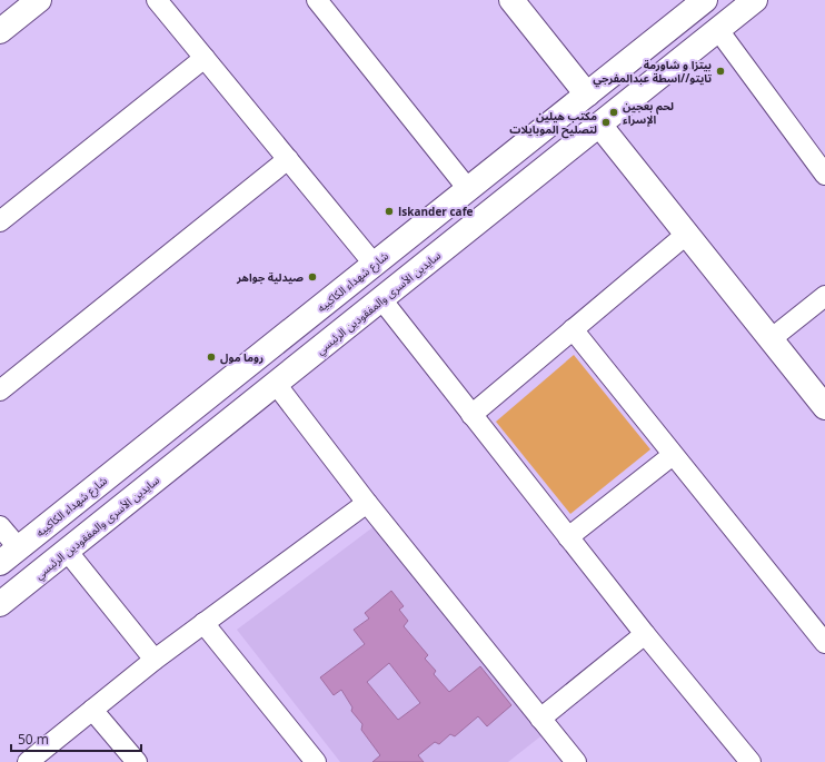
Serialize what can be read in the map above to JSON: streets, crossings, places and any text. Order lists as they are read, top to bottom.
{
  "streets": {
    "main road": ["شارع شهداء الكاكييه", "سايدين الأسرى والمفقودين الرئيسي"]
  },
  "places": [
    "بيتزا و شاورمة تايتو//اسطة عبدالمفرجي",
    "لحم بعجين الإسراء",
    "مكتب هيلين لتصليح الموبايلات",
    "Iskander cafe",
    "صيدلية جواهر",
    "روما مول"
  ],
  "scale_bar": "50 m"
}
